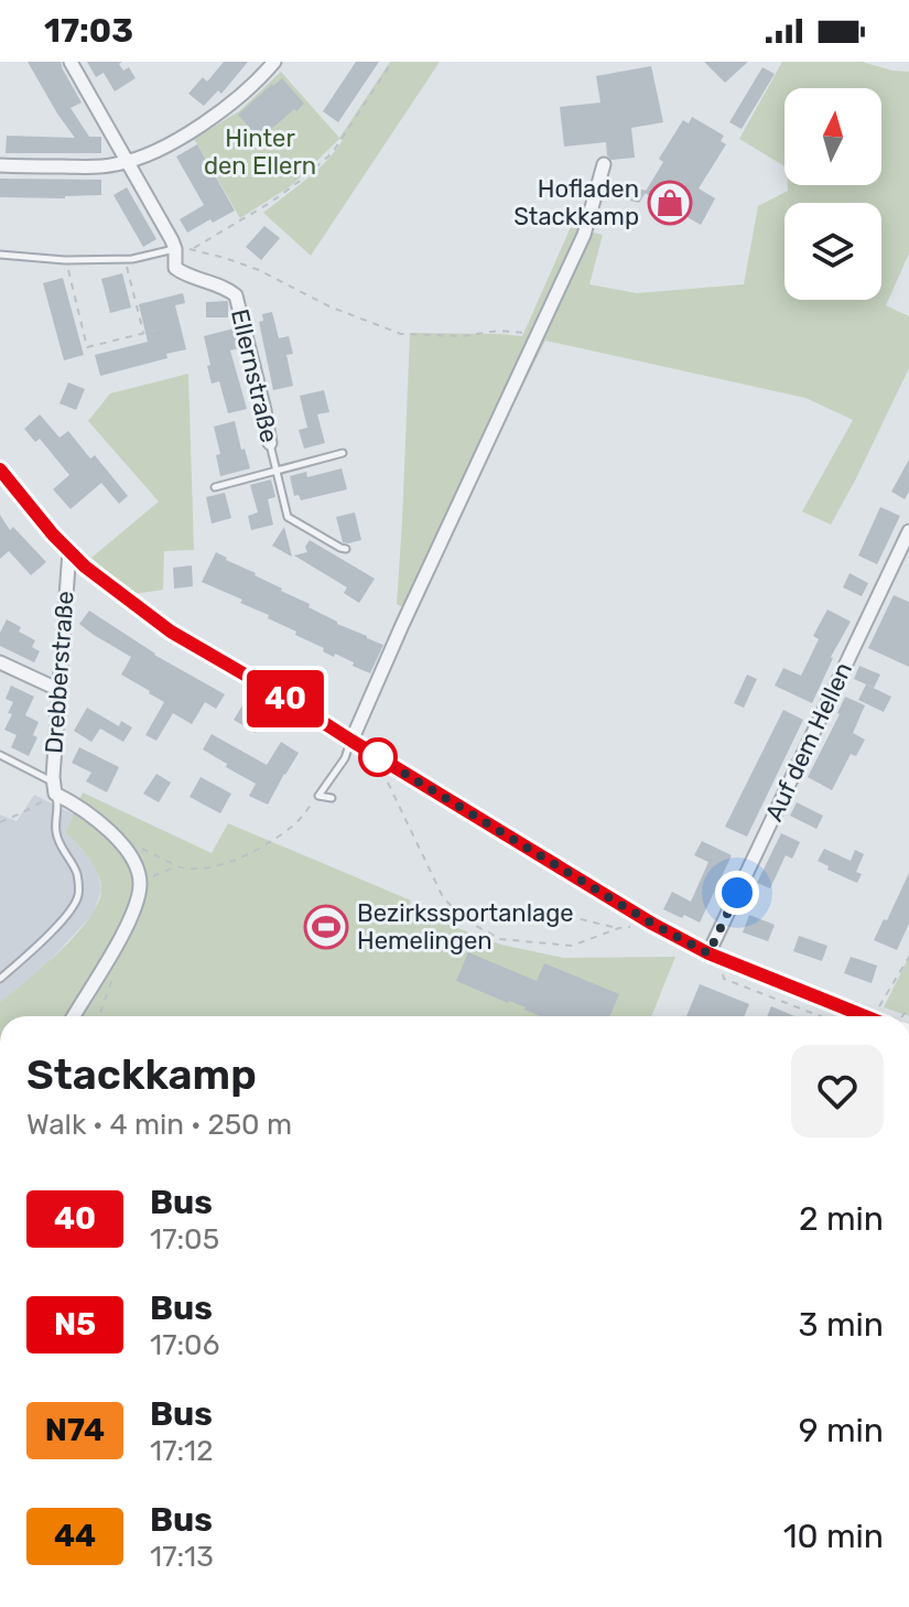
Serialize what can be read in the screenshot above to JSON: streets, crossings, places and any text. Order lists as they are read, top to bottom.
{
  "streets": {
    "street": ["Ellernstraße", "Drebberstraße", "Auf dem Hellen"]
  },
  "parks": ["Hinter den Ellern"],
  "places": {
    "shop": ["Hofladen Stackkamp"],
    "sports": ["Bezirkssportanlage Hemelingen"]
  },
  "lines": ["bus line 40"],
  "north": "top",
  "page": {
    "status": "17:03",
    "on_map": "40",
    "heading": ["Stackkamp", "Walk · 4 min · 250 m"],
    "list": [
      {
        "mark": "40",
        "name": "Bus",
        "note": "17:05",
        "value": "2 min"
      },
      {
        "mark": "N5",
        "name": "Bus",
        "note": "17:06",
        "value": "3 min"
      },
      {
        "mark": "N74",
        "name": "Bus",
        "note": "17:12",
        "value": "9 min"
      },
      {
        "mark": "44",
        "name": "Bus",
        "note": "17:13",
        "value": "10 min"
      }
    ]
  }
}
